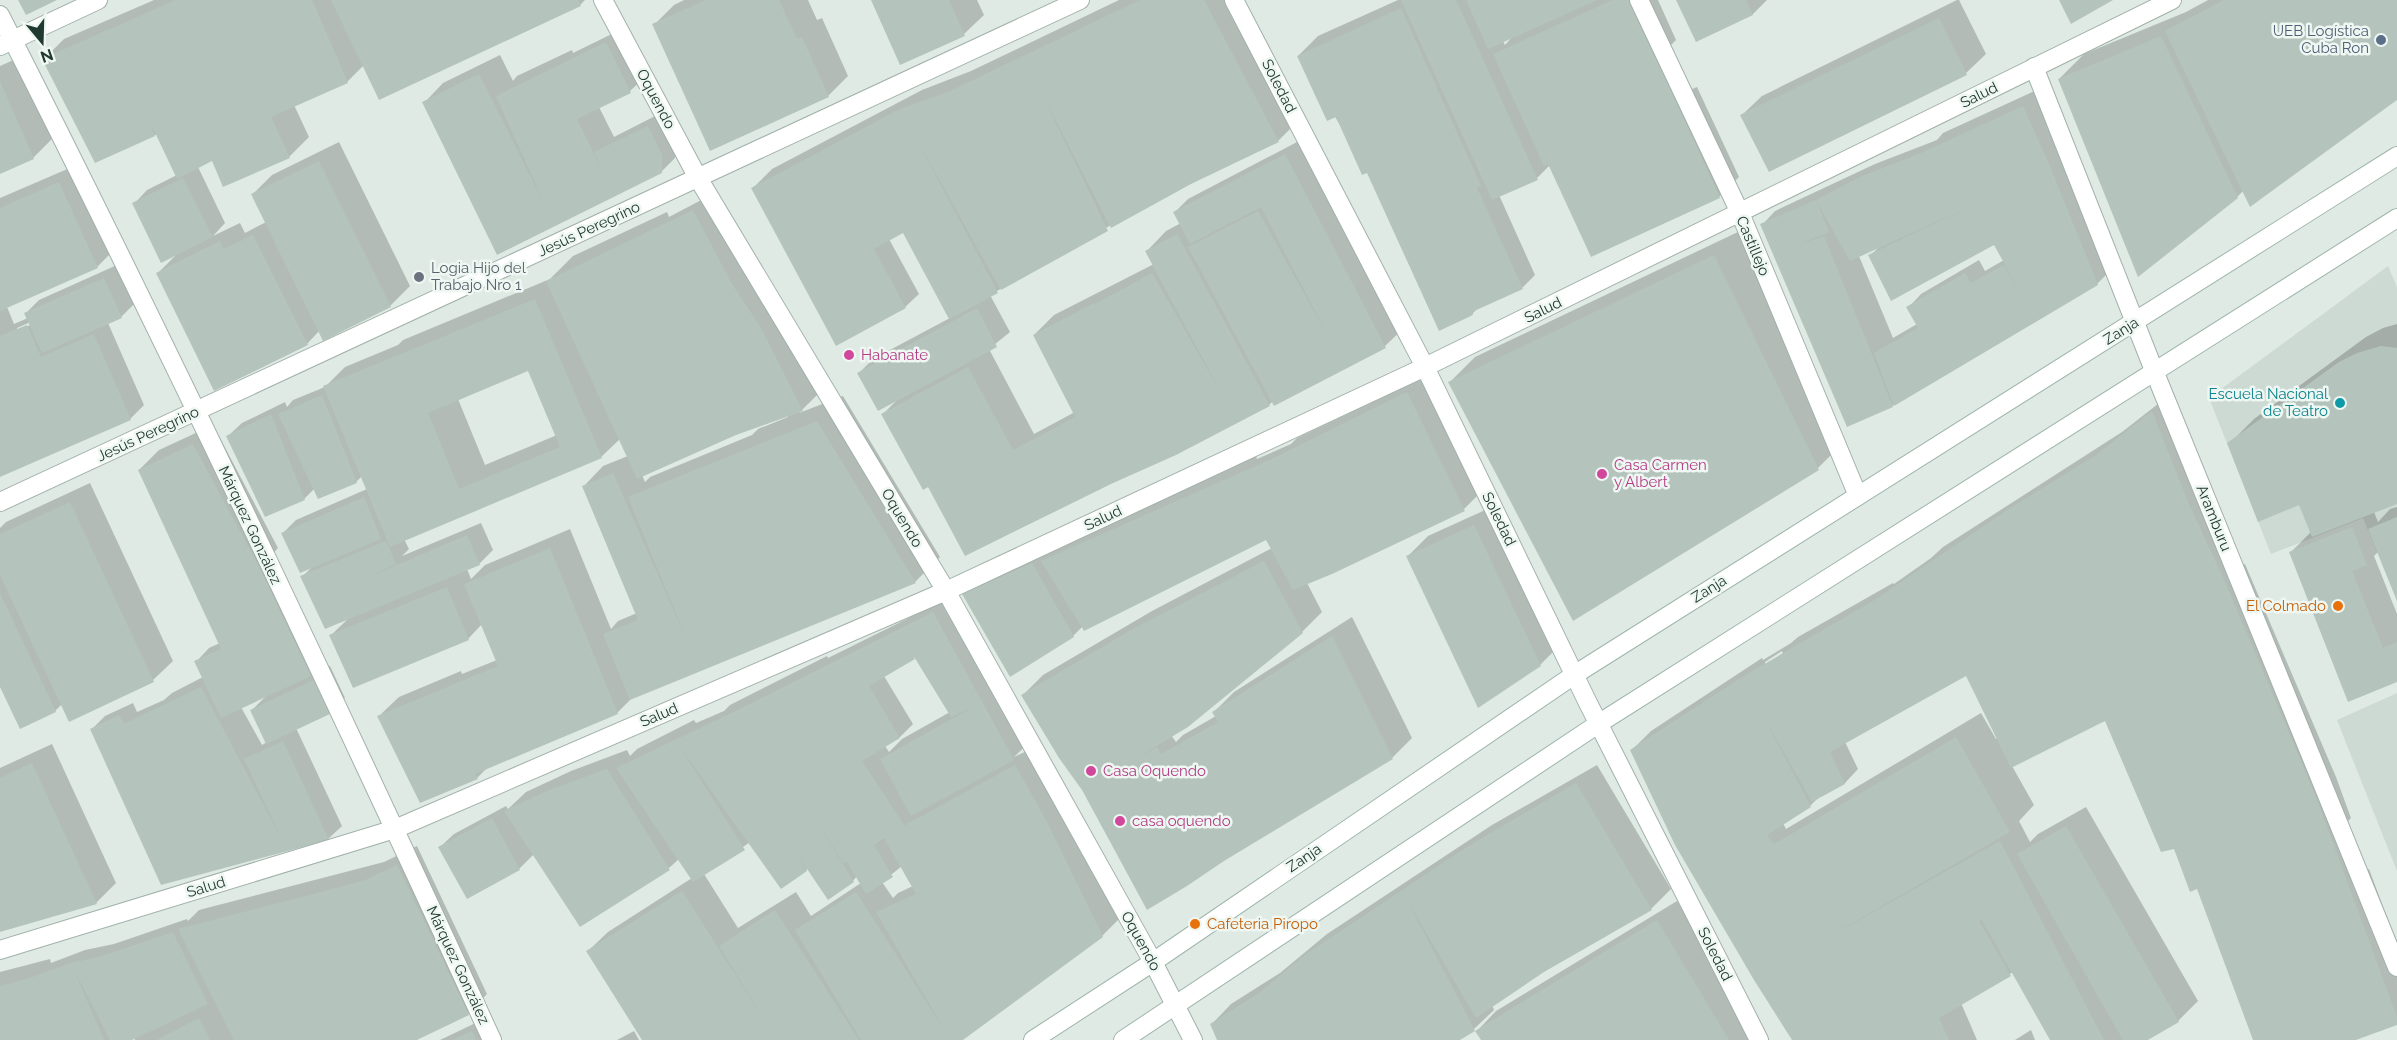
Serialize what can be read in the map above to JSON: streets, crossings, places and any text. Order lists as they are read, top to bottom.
{
  "streets": {
    "street": [
      "Soledad",
      "Salud",
      "Oquendo",
      "Jesús Peregrino",
      "Castillejo",
      "Zanja",
      "Aramburu",
      "Márquez González"
    ]
  },
  "crossings": [
    ["Soledad", "Salud"],
    ["Soledad", "Zanja"],
    ["Salud", "Oquendo"],
    ["Salud", "Castillejo"],
    ["Salud", "Aramburu"],
    ["Salud", "Márquez González"],
    ["Oquendo", "Jesús Peregrino"],
    ["Oquendo", "Zanja"],
    ["Jesús Peregrino", "Márquez González"],
    ["Castillejo", "Zanja"],
    ["Zanja", "Aramburu"]
  ],
  "places": [
    "UEB Logística Cuba Ron",
    "Logia Hijo del Trabajo Nro 1",
    "Habanate",
    "Escuela Nacional de Teatro",
    "Casa Carmen y Albert",
    "El Colmado",
    "Casa Oquendo",
    "casa oquendo",
    "Cafeteria Piropo"
  ],
  "north": "bottom"
}
